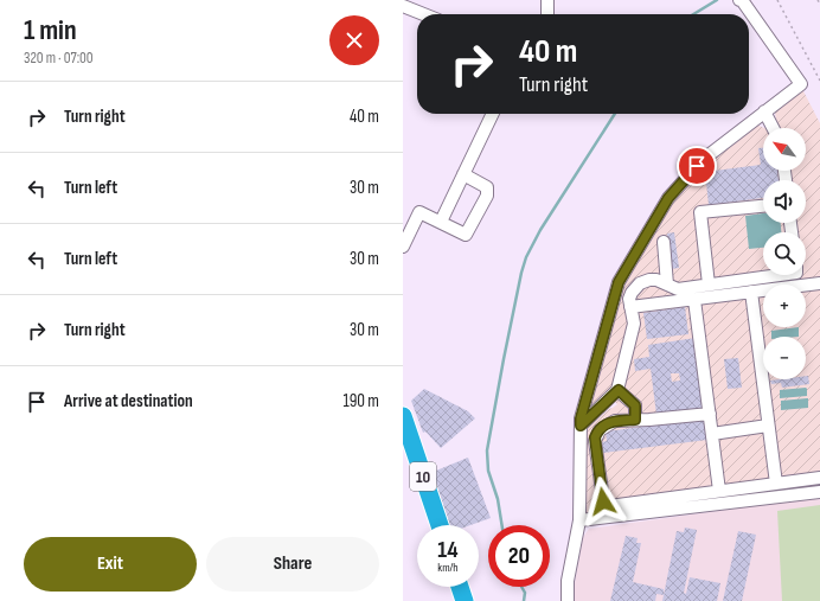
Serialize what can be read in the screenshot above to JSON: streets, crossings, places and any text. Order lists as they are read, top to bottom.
{
  "streets": {
    "highway": ["10"]
  },
  "north": "top left",
  "page": {
    "heading": ["1 min", "320 m · 07:00"],
    "turn": ["40 m", "Turn right"],
    "list": [
      {
        "name": "Turn right",
        "value": "40 m"
      },
      {
        "name": "Turn left",
        "value": "30 m"
      },
      {
        "name": "Turn left",
        "value": "30 m"
      },
      {
        "name": "Turn right",
        "value": "30 m"
      },
      {
        "name": "Arrive at destination",
        "value": "190 m"
      }
    ],
    "map_buttons": ["+", "−"],
    "speed": "14 km/h",
    "limit": "20",
    "buttons": ["Exit", "Share"]
  }
}
